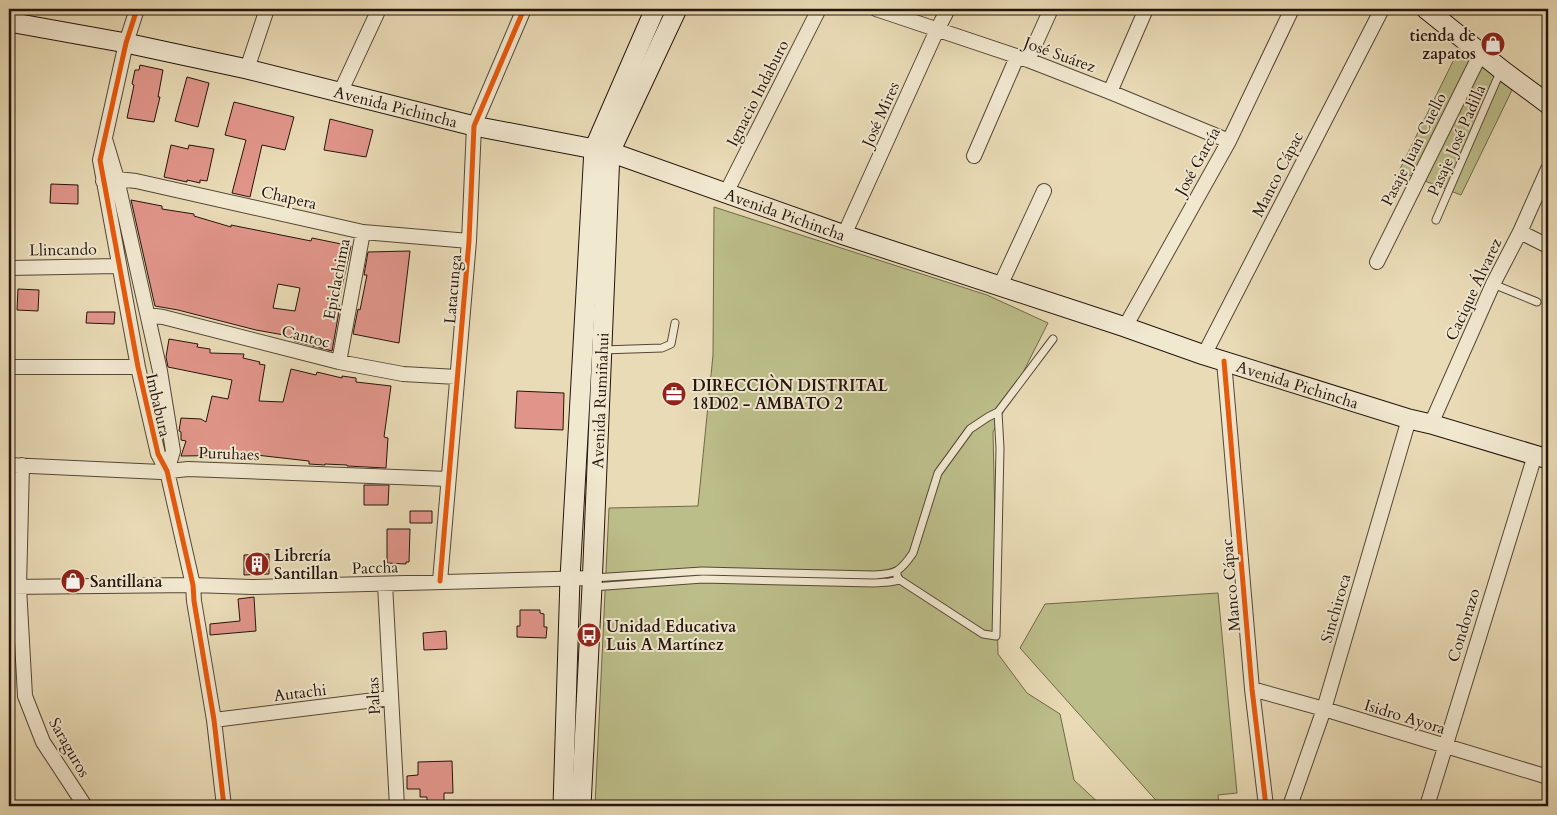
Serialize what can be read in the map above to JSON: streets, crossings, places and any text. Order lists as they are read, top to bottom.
{
  "streets": {
    "main road": ["Avenida Pichincha", "Avenida Rumiñahui"],
    "street": [
      "José Suárez",
      "Ignacio Indaburo",
      "José Mires",
      "Pasaje Juan Cuello",
      "José García",
      "Manco Cápac",
      "Chapera",
      "Llincando",
      "Epiclachima",
      "Latacunga",
      "Cacique Álvarez",
      "Cantoc",
      "Imbabura",
      "Puruhaes",
      "Paccha",
      "Sinchiroca",
      "Condorazo",
      "Autachi",
      "Paltas",
      "Isidro Ayora",
      "Saraguros"
    ],
    "lane": ["Pasaje José Padilla"]
  },
  "crossings": [
    ["José Suárez", "José Mires"],
    ["José Suárez", "José García"],
    ["Ignacio Indaburo", "Avenida Pichincha"],
    ["Avenida Pichincha", "José Mires"],
    ["Avenida Pichincha", "José García"],
    ["Avenida Pichincha", "Manco Cápac"],
    ["Avenida Pichincha", "Latacunga"],
    ["Avenida Pichincha", "Cacique Álvarez"],
    ["Avenida Pichincha", "Avenida Rumiñahui"],
    ["Avenida Pichincha", "Imbabura"],
    ["Avenida Pichincha", "Sinchiroca"],
    ["Avenida Pichincha", "Condorazo"],
    ["Manco Cápac", "Isidro Ayora"],
    ["Chapera", "Epiclachima"],
    ["Chapera", "Latacunga"],
    ["Chapera", "Imbabura"],
    ["Llincando", "Imbabura"],
    ["Epiclachima", "Cantoc"],
    ["Latacunga", "Cantoc"],
    ["Latacunga", "Puruhaes"],
    ["Latacunga", "Paccha"],
    ["Cantoc", "Imbabura"],
    ["Avenida Rumiñahui", "Paccha"],
    ["Imbabura", "Puruhaes"],
    ["Imbabura", "Paccha"],
    ["Imbabura", "Autachi"],
    ["Puruhaes", "Saraguros"],
    ["Paccha", "Paltas"],
    ["Paccha", "Saraguros"],
    ["Sinchiroca", "Isidro Ayora"],
    ["Condorazo", "Isidro Ayora"],
    ["Autachi", "Paltas"]
  ],
  "places": {
    "shop": ["tienda de zapatos", "Santillana"],
    "office": ["DIRECCIÒN DISTRITAL 18D02 - AMBATO 2"],
    "building": ["Librería Santillan"],
    "bus stop": ["Unidad Educativa Luis A Martínez"]
  }
}
